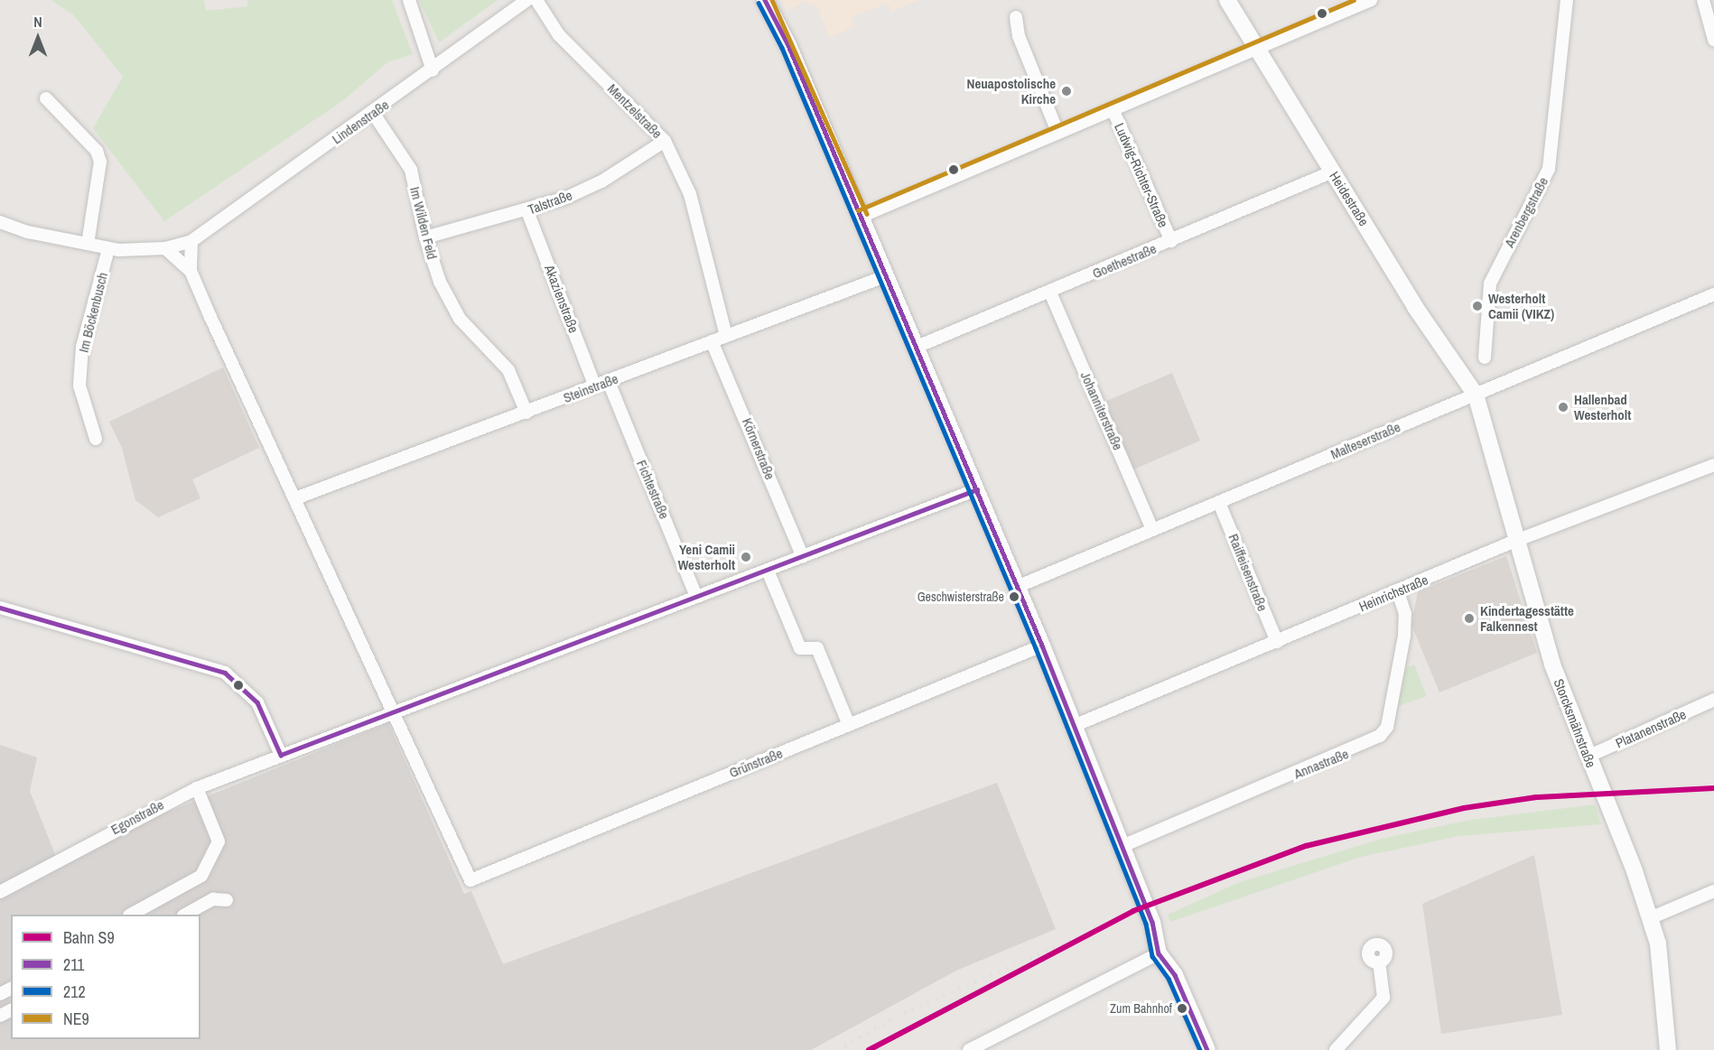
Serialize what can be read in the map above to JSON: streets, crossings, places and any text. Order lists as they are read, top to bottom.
{
  "streets": {
    "main road": ["Heidestraße", "Storcksmährstraße"],
    "street": [
      "Mentzelstraße",
      "Lindenstraße",
      "Ludwig-Richter-Straße",
      "Talstraße",
      "Arenbergstraße",
      "Im Wilden Feld",
      "Goethestraße",
      "Akazienstraße",
      "Im Böckenbusch",
      "Steinstraße",
      "Johanniterstraße",
      "Malteserstraße",
      "Körnerstraße",
      "Fichtestraße",
      "Raiffeisenstraße",
      "Heinrichstraße",
      "Platanenstraße",
      "Grünstraße",
      "Annastraße",
      "Egonstraße"
    ]
  },
  "crossings": [
    ["Mentzelstraße", "Talstraße"],
    ["Mentzelstraße", "Steinstraße"],
    ["Lindenstraße", "Im Wilden Feld"],
    ["Ludwig-Richter-Straße", "Goethestraße"],
    ["Heidestraße", "Goethestraße"],
    ["Heidestraße", "Malteserstraße"],
    ["Heidestraße", "Storcksmährstraße"],
    ["Talstraße", "Im Wilden Feld"],
    ["Talstraße", "Akazienstraße"],
    ["Im Wilden Feld", "Steinstraße"],
    ["Goethestraße", "Johanniterstraße"],
    ["Akazienstraße", "Steinstraße"],
    ["Steinstraße", "Körnerstraße"],
    ["Steinstraße", "Fichtestraße"],
    ["Johanniterstraße", "Malteserstraße"],
    ["Malteserstraße", "Raiffeisenstraße"],
    ["Malteserstraße", "Storcksmährstraße"],
    ["Raiffeisenstraße", "Heinrichstraße"],
    ["Heinrichstraße", "Storcksmährstraße"],
    ["Heinrichstraße", "Annastraße"],
    ["Storcksmährstraße", "Platanenstraße"]
  ],
  "places": [
    "Neuapostolische Kirche",
    "Westerholt Camii (VIKZ)",
    "Hallenbad Westerholt",
    "Yeni Camii Westerholt",
    "Geschwisterstraße",
    "Kindertagesstätte Falkennest",
    "Zum Bahnhof"
  ],
  "lines": [
    "transit line 211",
    "transit line NE9",
    "transit line 212",
    "rail line S9"
  ],
  "legend": [
    "Bahn S9",
    "211",
    "212",
    "NE9"
  ],
  "north": "top"
}
